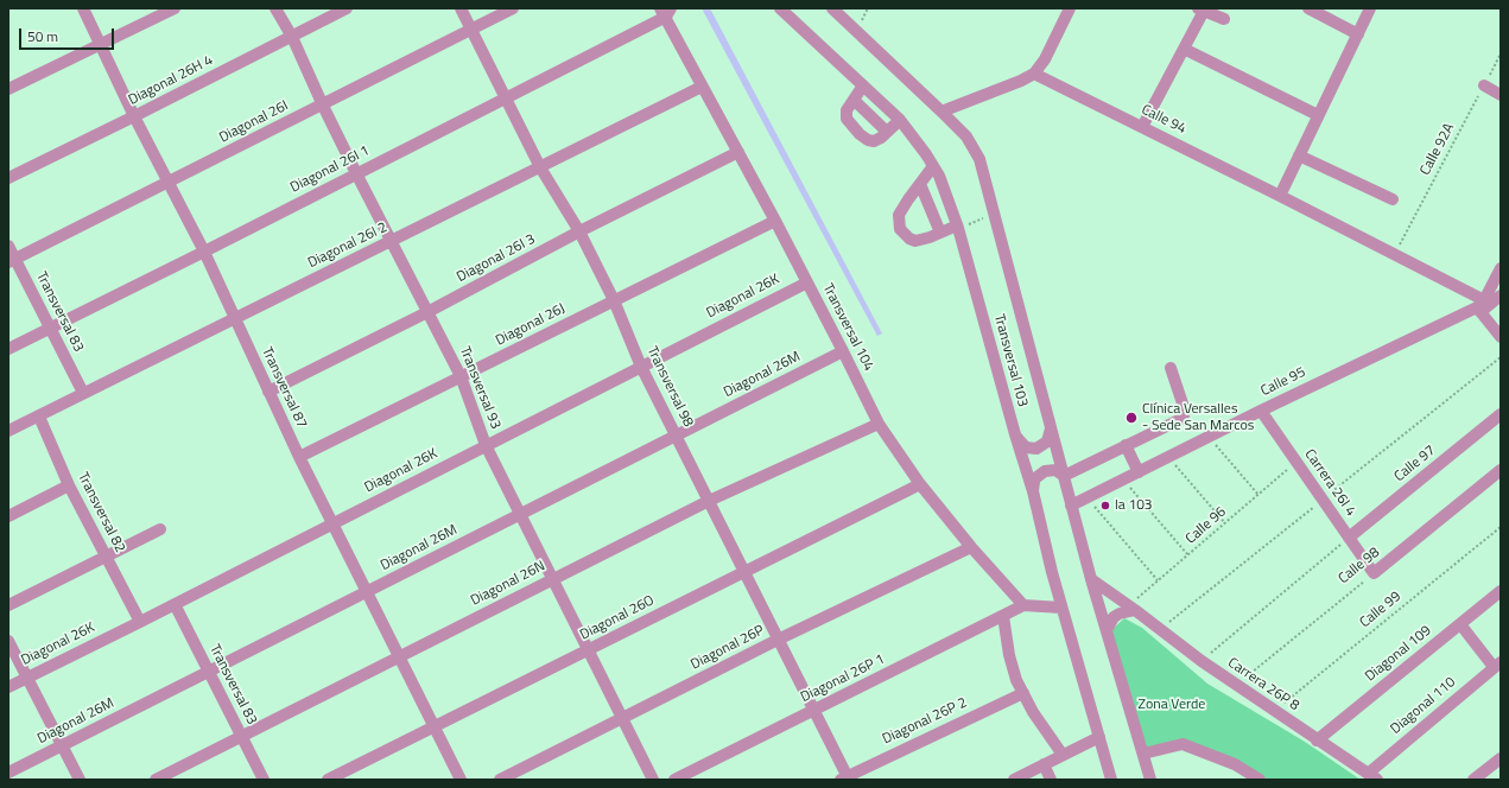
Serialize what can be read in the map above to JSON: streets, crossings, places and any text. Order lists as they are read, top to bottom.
{
  "streets": {
    "street": [
      "Diagonal 26H 4",
      "Calle 94",
      "Diagonal 26I",
      "Diagonal 26I 1",
      "Diagonal 26I 2",
      "Diagonal 26I 3",
      "Diagonal 26K",
      "Transversal 83",
      "Diagonal 26J",
      "Transversal 104",
      "Transversal 103",
      "Diagonal 26M",
      "Calle 95",
      "Transversal 98",
      "Transversal 87",
      "Transversal 93",
      "Calle 97",
      "Carrera 26I 4",
      "Transversal 82",
      "Calle 98",
      "Diagonal 26N",
      "Diagonal 26O",
      "Diagonal 26P",
      "Diagonal 109",
      "Diagonal 26P 1",
      "Carrera 26P 8",
      "Diagonal 110",
      "Diagonal 26P 2"
    ],
    "path": ["Calle 92A", "Calle 96", "Calle 99"]
  },
  "crossings": [
    ["Diagonal 26H 4", "Transversal 87"],
    ["Diagonal 26H 4", "Transversal 93"],
    ["Calle 94", "Calle 92A"],
    ["Calle 94", "Calle 95"],
    ["Diagonal 26I", "Transversal 83"],
    ["Diagonal 26I", "Transversal 98"],
    ["Diagonal 26I", "Transversal 87"],
    ["Diagonal 26I", "Transversal 93"],
    ["Diagonal 26I 1", "Transversal 83"],
    ["Diagonal 26I 1", "Transversal 104"],
    ["Diagonal 26I 1", "Transversal 98"],
    ["Diagonal 26I 1", "Transversal 87"],
    ["Diagonal 26I 1", "Transversal 93"],
    ["Diagonal 26I 2", "Transversal 83"],
    ["Diagonal 26I 2", "Transversal 104"],
    ["Diagonal 26I 2", "Transversal 98"],
    ["Diagonal 26I 2", "Transversal 87"],
    ["Diagonal 26I 2", "Transversal 93"],
    ["Diagonal 26I 2", "Transversal 82"],
    ["Diagonal 26I 3", "Transversal 104"],
    ["Diagonal 26I 3", "Transversal 98"],
    ["Diagonal 26I 3", "Transversal 87"],
    ["Diagonal 26I 3", "Transversal 93"],
    ["Diagonal 26K", "Transversal 83"],
    ["Diagonal 26K", "Transversal 104"],
    ["Diagonal 26K", "Transversal 98"],
    ["Diagonal 26K", "Transversal 87"],
    ["Diagonal 26K", "Transversal 93"],
    ["Diagonal 26K", "Transversal 82"],
    ["Transversal 83", "Diagonal 26M"],
    ["Transversal 83", "Diagonal 26N"],
    ["Diagonal 26J", "Transversal 104"],
    ["Diagonal 26J", "Transversal 98"],
    ["Diagonal 26J", "Transversal 87"],
    ["Diagonal 26J", "Transversal 93"],
    ["Transversal 104", "Diagonal 26M"],
    ["Transversal 104", "Diagonal 26N"],
    ["Transversal 104", "Diagonal 26O"],
    ["Transversal 104", "Diagonal 26P"],
    ["Transversal 104", "Diagonal 26P 1"],
    ["Transversal 103", "Calle 95"],
    ["Transversal 103", "Carrera 26P 8"],
    ["Diagonal 26M", "Transversal 98"],
    ["Diagonal 26M", "Transversal 87"],
    ["Diagonal 26M", "Transversal 93"],
    ["Calle 95", "Carrera 26I 4"],
    ["Transversal 98", "Diagonal 26N"],
    ["Transversal 98", "Diagonal 26O"],
    ["Transversal 98", "Diagonal 26P"],
    ["Transversal 98", "Diagonal 26P 1"],
    ["Transversal 98", "Diagonal 26P 2"],
    ["Transversal 87", "Diagonal 26N"],
    ["Transversal 87", "Diagonal 26O"],
    ["Transversal 93", "Diagonal 26N"],
    ["Transversal 93", "Diagonal 26O"],
    ["Transversal 93", "Diagonal 26P"],
    ["Calle 97", "Carrera 26I 4"],
    ["Carrera 26I 4", "Calle 96"],
    ["Carrera 26I 4", "Calle 98"],
    ["Calle 96", "Carrera 26P 8"],
    ["Calle 98", "Carrera 26P 8"],
    ["Calle 99", "Carrera 26P 8"],
    ["Diagonal 109", "Carrera 26P 8"],
    ["Carrera 26P 8", "Diagonal 110"]
  ],
  "parks": ["Zona Verde"],
  "places": ["Clínica Versalles - Sede San Marcos", "la 103"],
  "scale_bar": "50 m"
}
